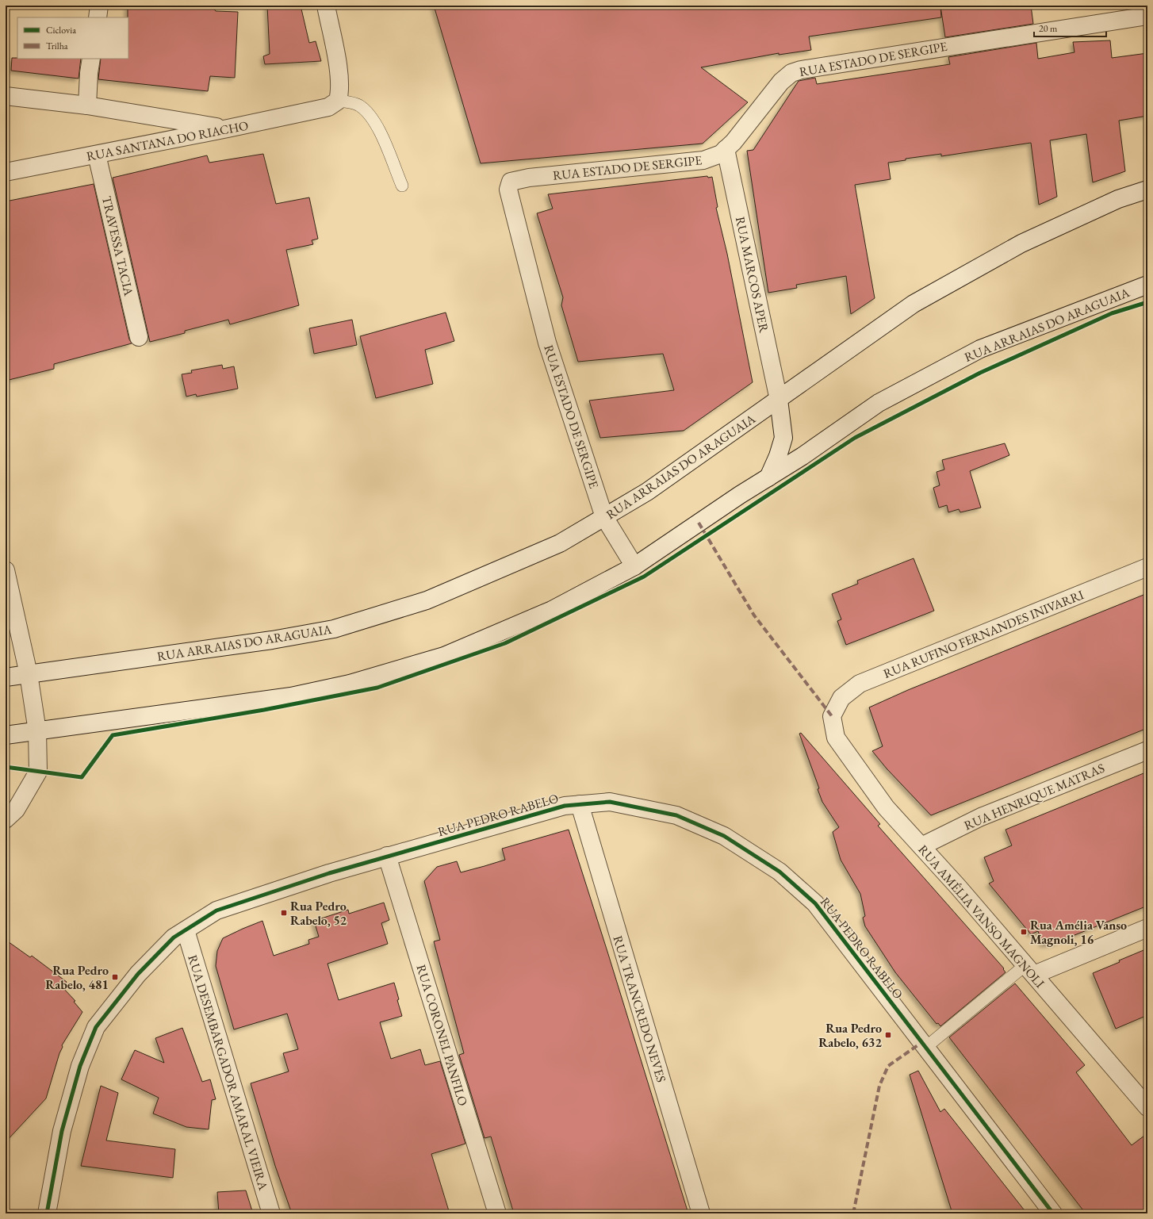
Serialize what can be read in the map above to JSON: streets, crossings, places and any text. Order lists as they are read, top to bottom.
{
  "streets": {
    "street": [
      "RUA ESTADO DE SERGIPE",
      "RUA SANTANA DO RIACHO",
      "TRAVESSA TACIA",
      "RUA MARCOS APER",
      "RUA ARRAIAS DO ARAGUAIA",
      "RUA RUFINO FERNANDES INIVARRI",
      "RUA HENRIQUE MATRAS",
      "RUA PEDRO RABELO",
      "RUA AMÉLIA VANSO MAGNOLI",
      "RUA TRANCREDO NEVES",
      "RUA CORONEL PANFILO",
      "RUA DESEMBARGADOR AMARAL VIEIRA"
    ]
  },
  "crossings": [
    ["RUA ESTADO DE SERGIPE", "RUA MARCOS APER"],
    ["RUA ESTADO DE SERGIPE", "RUA ARRAIAS DO ARAGUAIA"],
    ["RUA SANTANA DO RIACHO", "TRAVESSA TACIA"],
    ["RUA MARCOS APER", "RUA ARRAIAS DO ARAGUAIA"],
    ["RUA RUFINO FERNANDES INIVARRI", "RUA AMÉLIA VANSO MAGNOLI"],
    ["RUA HENRIQUE MATRAS", "RUA AMÉLIA VANSO MAGNOLI"],
    ["RUA PEDRO RABELO", "RUA TRANCREDO NEVES"],
    ["RUA PEDRO RABELO", "RUA CORONEL PANFILO"],
    ["RUA PEDRO RABELO", "RUA DESEMBARGADOR AMARAL VIEIRA"]
  ],
  "places": {
    "transit": [
      "Rua Pedro Rabelo, 52",
      "Rua Amélia Vanso Magnoli, 16",
      "Rua Pedro Rabelo, 481",
      "Rua Pedro Rabelo, 632"
    ]
  },
  "legend": ["Ciclovia", "Trilha"],
  "scale_bar": "20 m"
}
